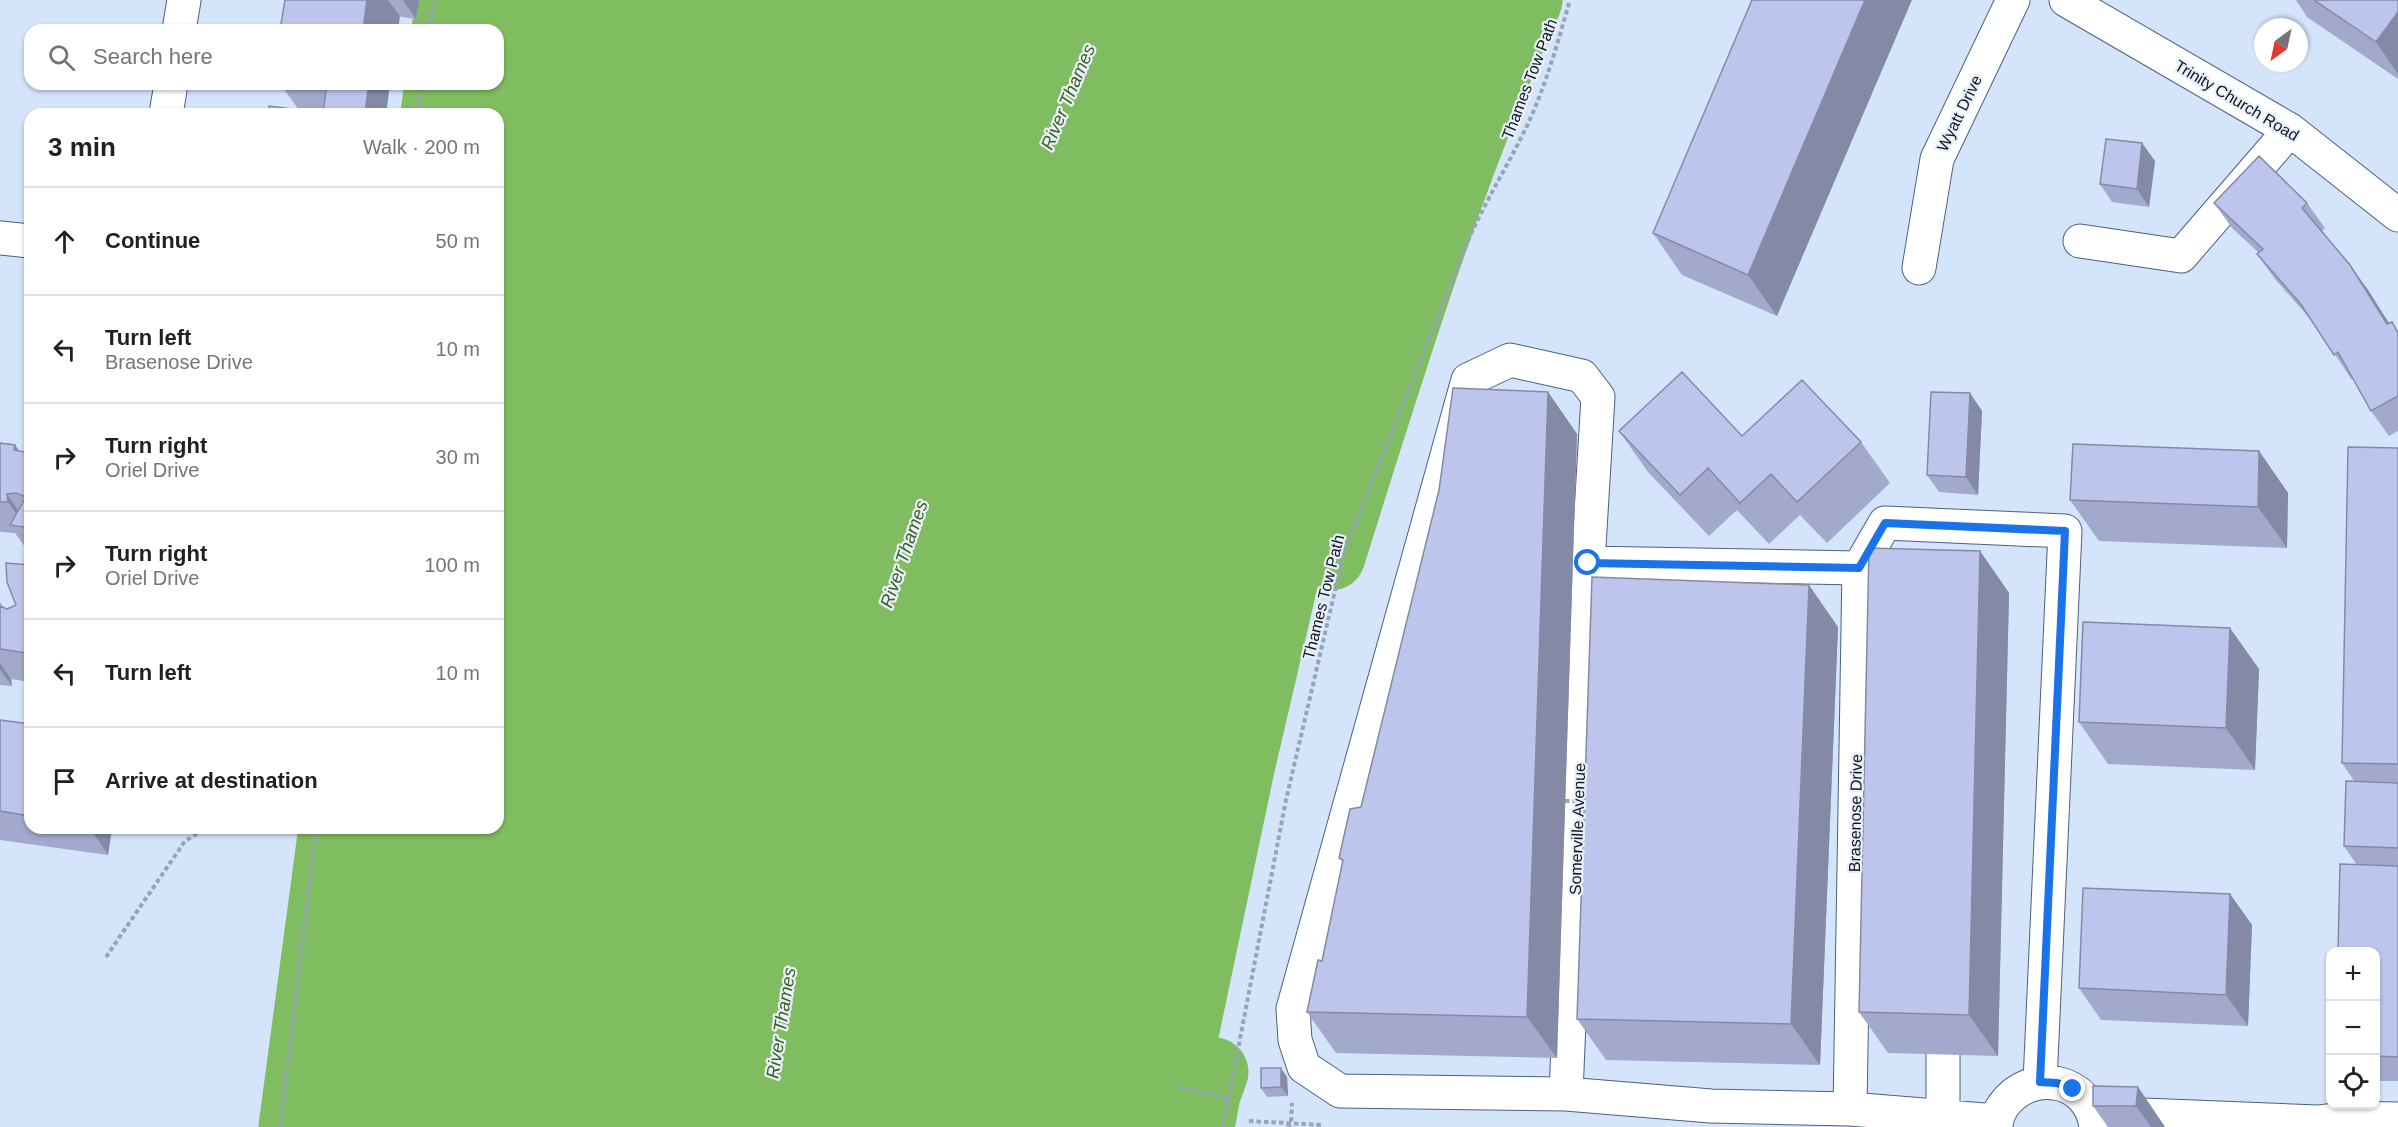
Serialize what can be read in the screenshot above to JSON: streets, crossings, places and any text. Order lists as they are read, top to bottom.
{
  "streets": {
    "street": [
      "Trinity Church Road",
      "Wyatt Drive",
      "Brasenose Drive",
      "Somerville Avenue"
    ],
    "path": ["Thames Tow Path"]
  },
  "crossings": [
    ["Brasenose Drive", "Somerville Avenue"]
  ],
  "water": ["River Thames"],
  "north": "bottom left",
  "page": {
    "search": "Search here",
    "heading": ["3 min", "Walk · 200 m"],
    "list": [
      ["Continue", "50 m"],
      ["Turn left", "Brasenose Drive", "10 m"],
      ["Turn right", "Oriel Drive", "30 m"],
      ["Turn right", "Oriel Drive", "100 m"],
      ["Turn left", "10 m"],
      "Arrive at destination"
    ],
    "map_buttons": ["+", "−"]
  }
}
